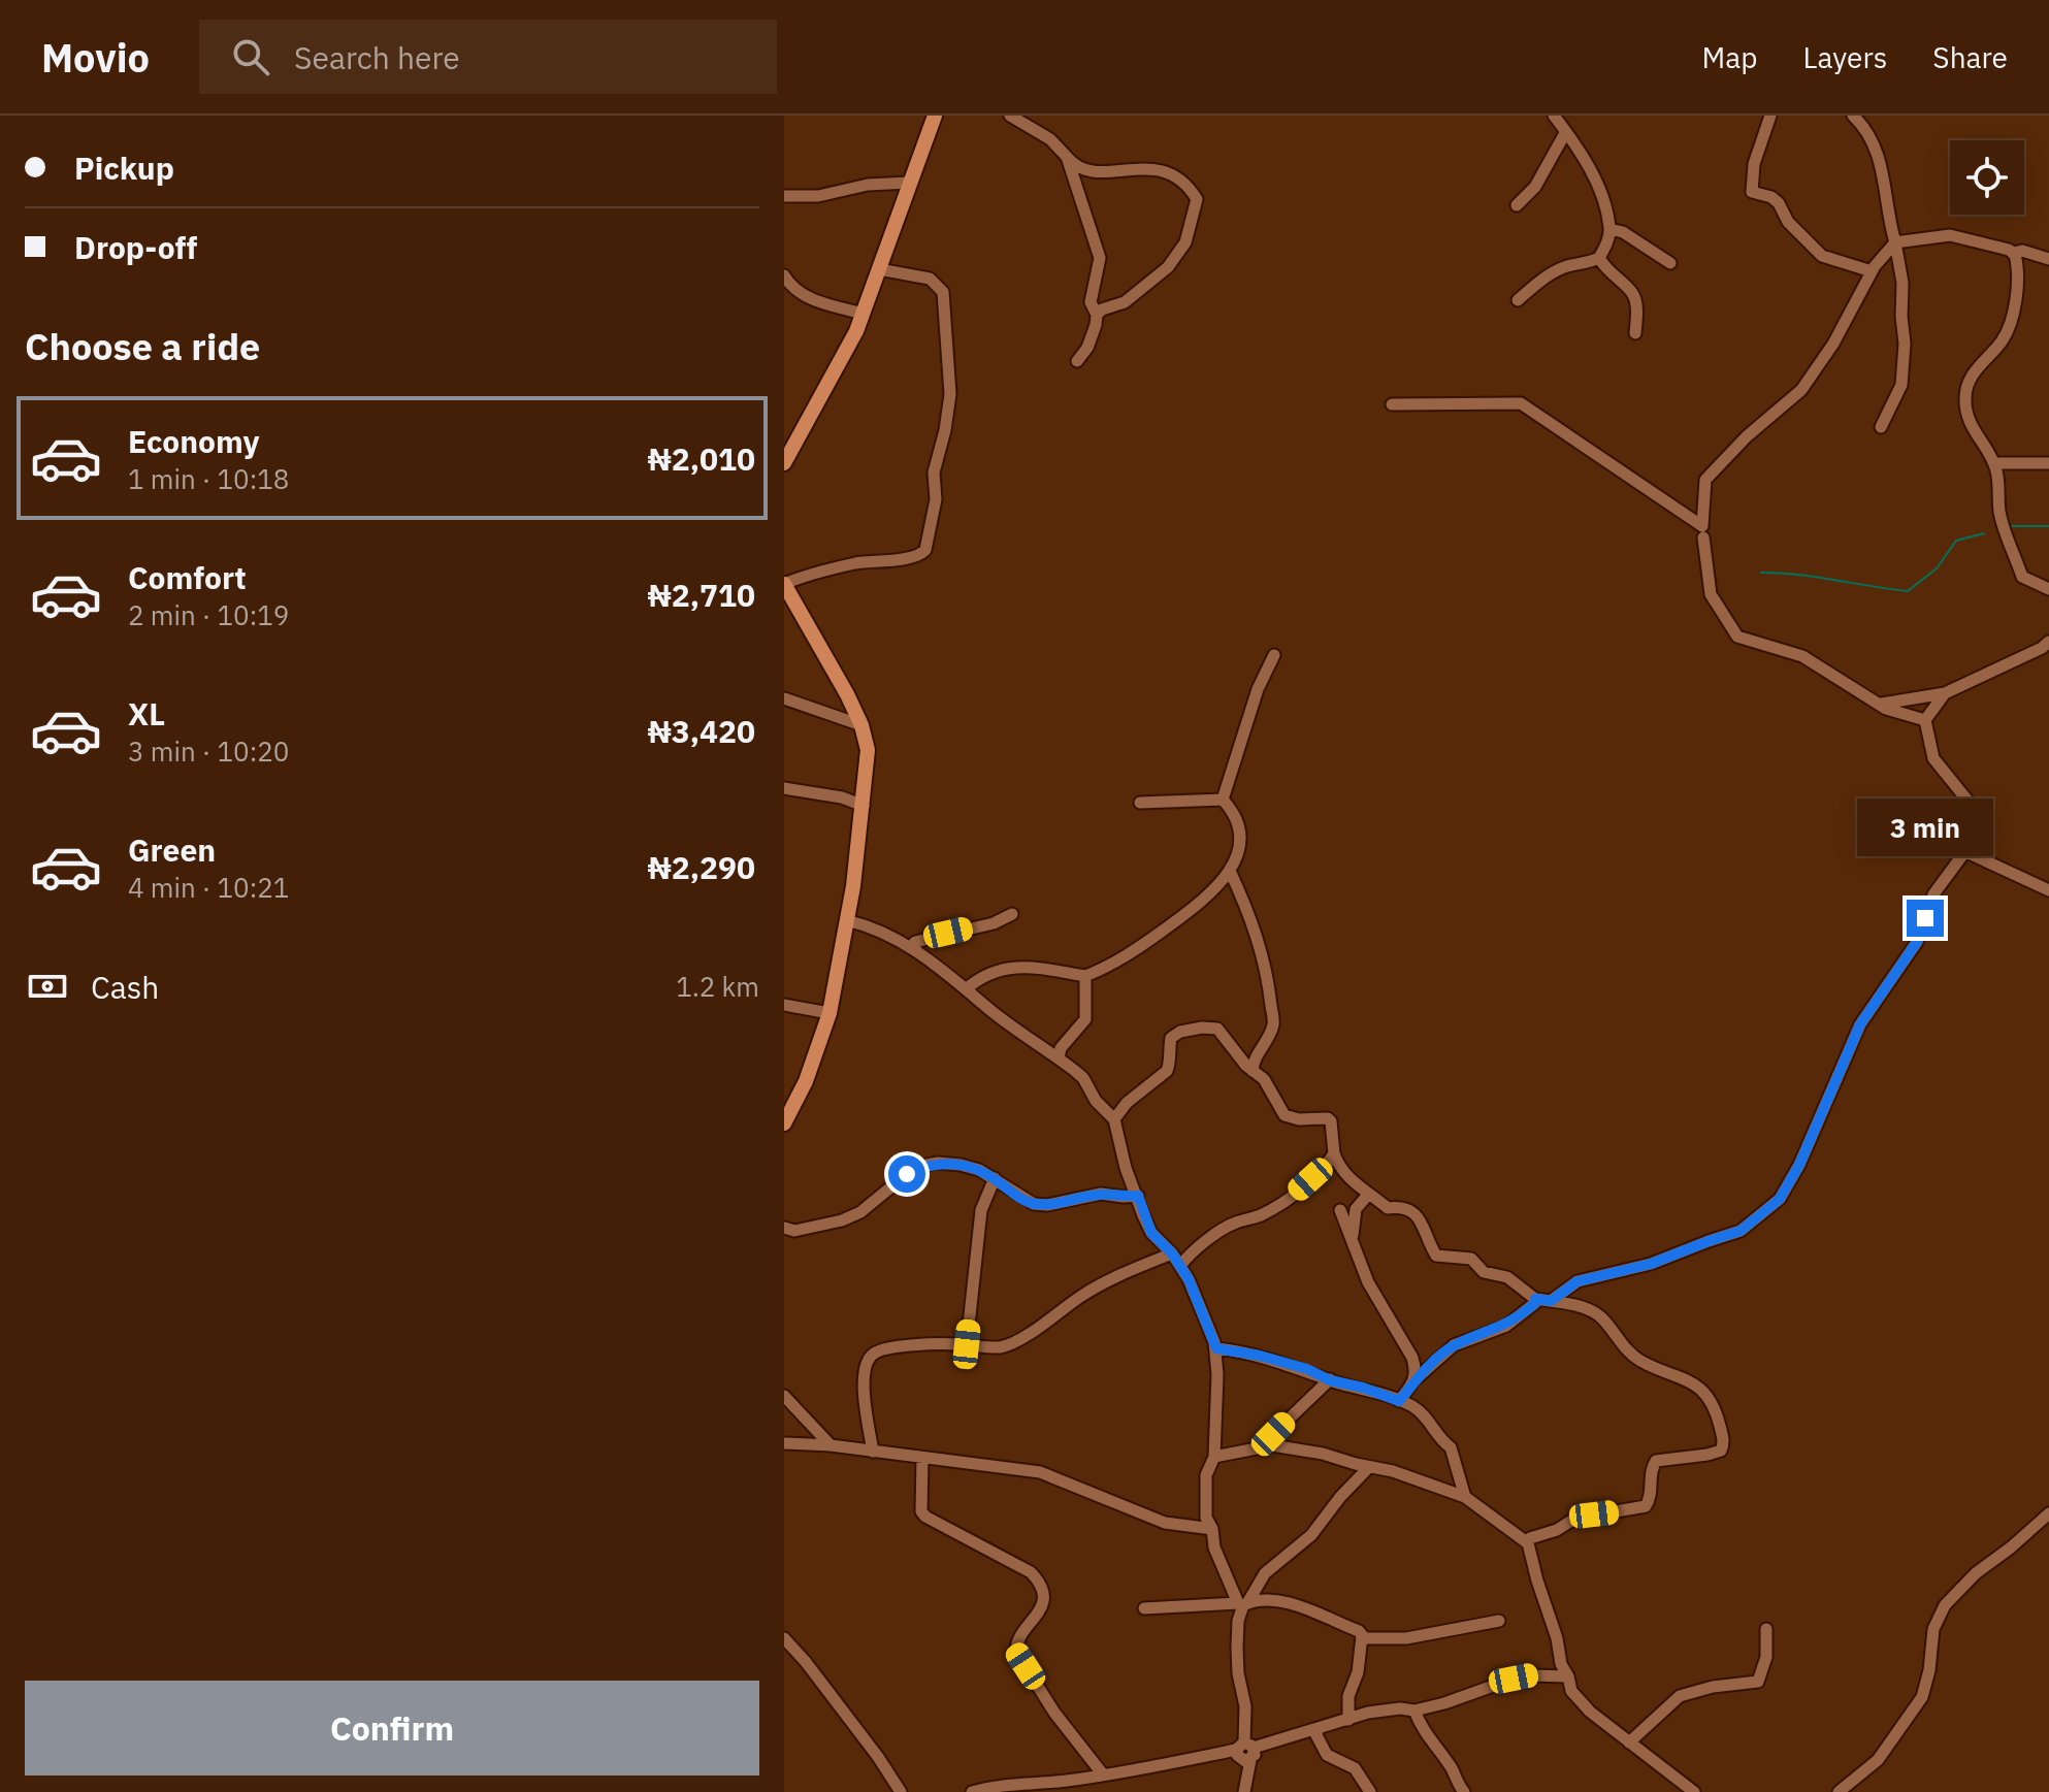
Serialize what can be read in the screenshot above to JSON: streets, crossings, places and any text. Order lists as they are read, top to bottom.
{
  "page": {
    "header": "Movio",
    "search": "Search here",
    "nav": ["Map", "Layers", "Share"],
    "banner": ["Pickup", "Drop-off"],
    "heading": "Choose a ride",
    "list": [
      {
        "name": "Economy",
        "note": "1 min · 10:18",
        "value": "₦2,010"
      },
      {
        "name": "Comfort",
        "note": "2 min · 10:19",
        "value": "₦2,710"
      },
      {
        "name": "XL",
        "note": "3 min · 10:20",
        "value": "₦3,420"
      },
      {
        "name": "Green",
        "note": "4 min · 10:21",
        "value": "₦2,290"
      }
    ],
    "bubble": "3 min",
    "pay": ["Cash", "1.2 km"],
    "buttons": "Confirm"
  }
}
